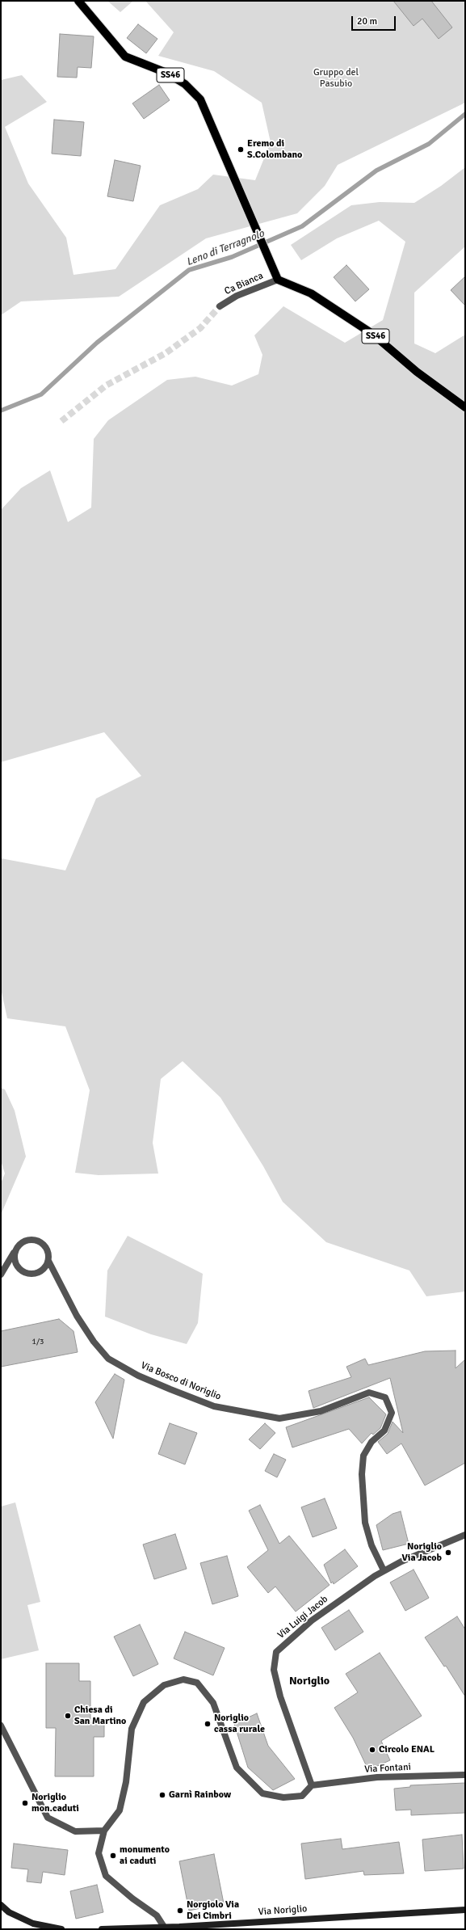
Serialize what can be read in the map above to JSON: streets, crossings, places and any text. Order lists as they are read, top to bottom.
{
  "streets": {
    "main road": ["SS46", "Via Noriglio"],
    "street": [
      "Ca Bianca",
      "Via Bosco di Noriglio",
      "Via Luigi Jacob",
      "Via Fontani"
    ]
  },
  "crossings": [
    ["SS46", "Ca Bianca"],
    ["Via Bosco di Noriglio", "Via Luigi Jacob"],
    ["Via Luigi Jacob", "Via Fontani"]
  ],
  "districts": ["Noriglio"],
  "water": ["Leno di Terragnolo"],
  "parks": ["Gruppo del Pasubio"],
  "places": [
    "Eremo di S.Colombano",
    "Noriglio Via Jacob",
    "Chiesa di San Martino",
    "Noriglio cassa rurale",
    "Circolo ENAL",
    "Garnì Rainbow",
    "Noriglio mon.caduti",
    "monumento ai caduti",
    "Norgiolo Via Dei Cimbri"
  ],
  "house_numbers": ["1/3"],
  "scale_bar": "20 m"
}
